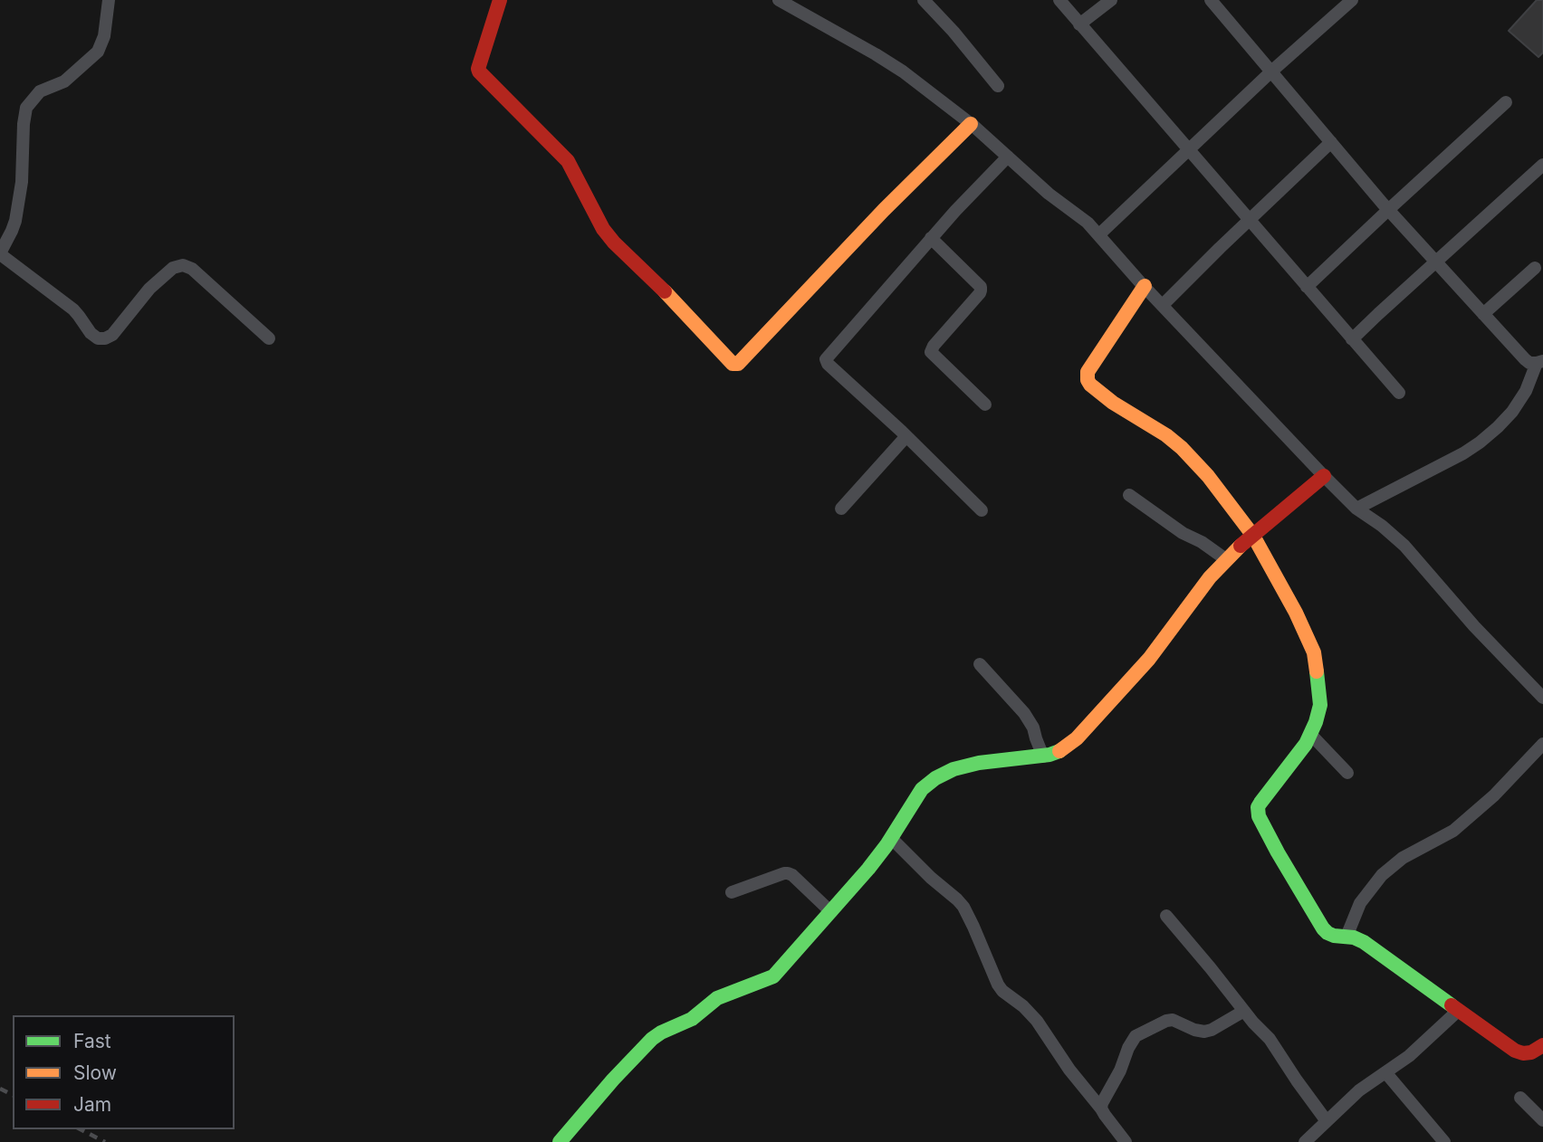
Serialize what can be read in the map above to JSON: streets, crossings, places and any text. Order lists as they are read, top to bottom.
{
  "legend": ["Fast", "Slow", "Jam"]
}
